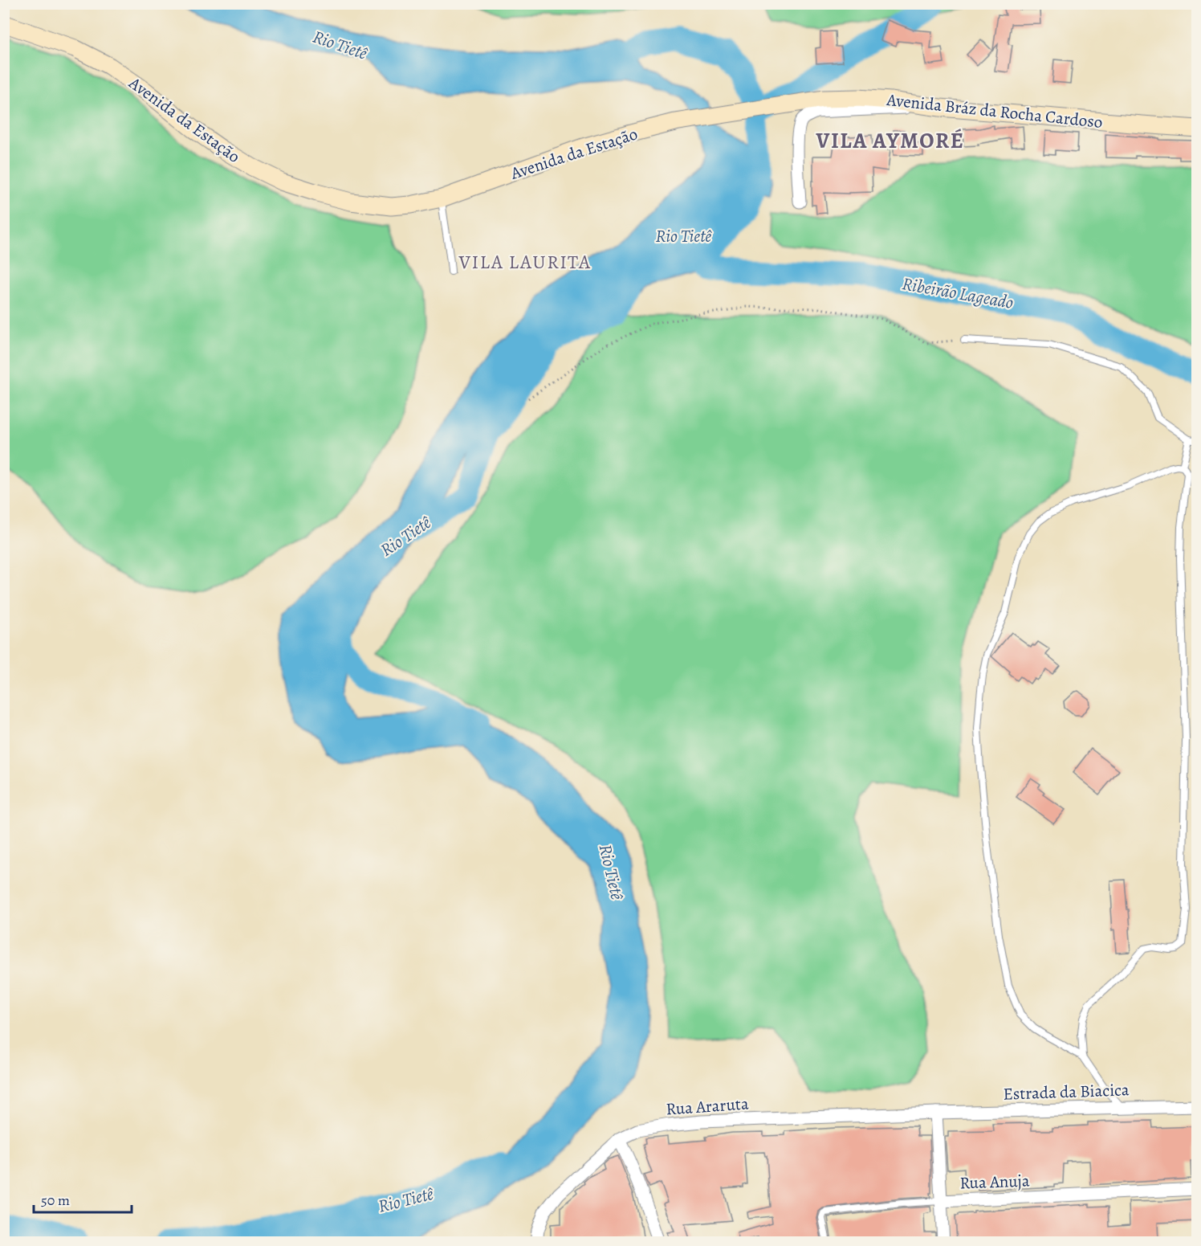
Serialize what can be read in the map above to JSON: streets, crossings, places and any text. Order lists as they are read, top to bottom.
{
  "streets": {
    "street": [
      "Avenida Bráz da Rocha Cardoso",
      "Avenida da Estação",
      "Estrada da Biacica",
      "Rua Araruta",
      "Rua Anuja"
    ]
  },
  "crossings": [
    ["Avenida Bráz da Rocha Cardoso", "Avenida da Estação"],
    ["Estrada da Biacica", "Rua Araruta"]
  ],
  "districts": ["VILA AYMORÉ", "VILA LAURITA"],
  "water": ["Rio Tietê", "Ribeirão Lageado"],
  "scale_bar": "50 m"
}
